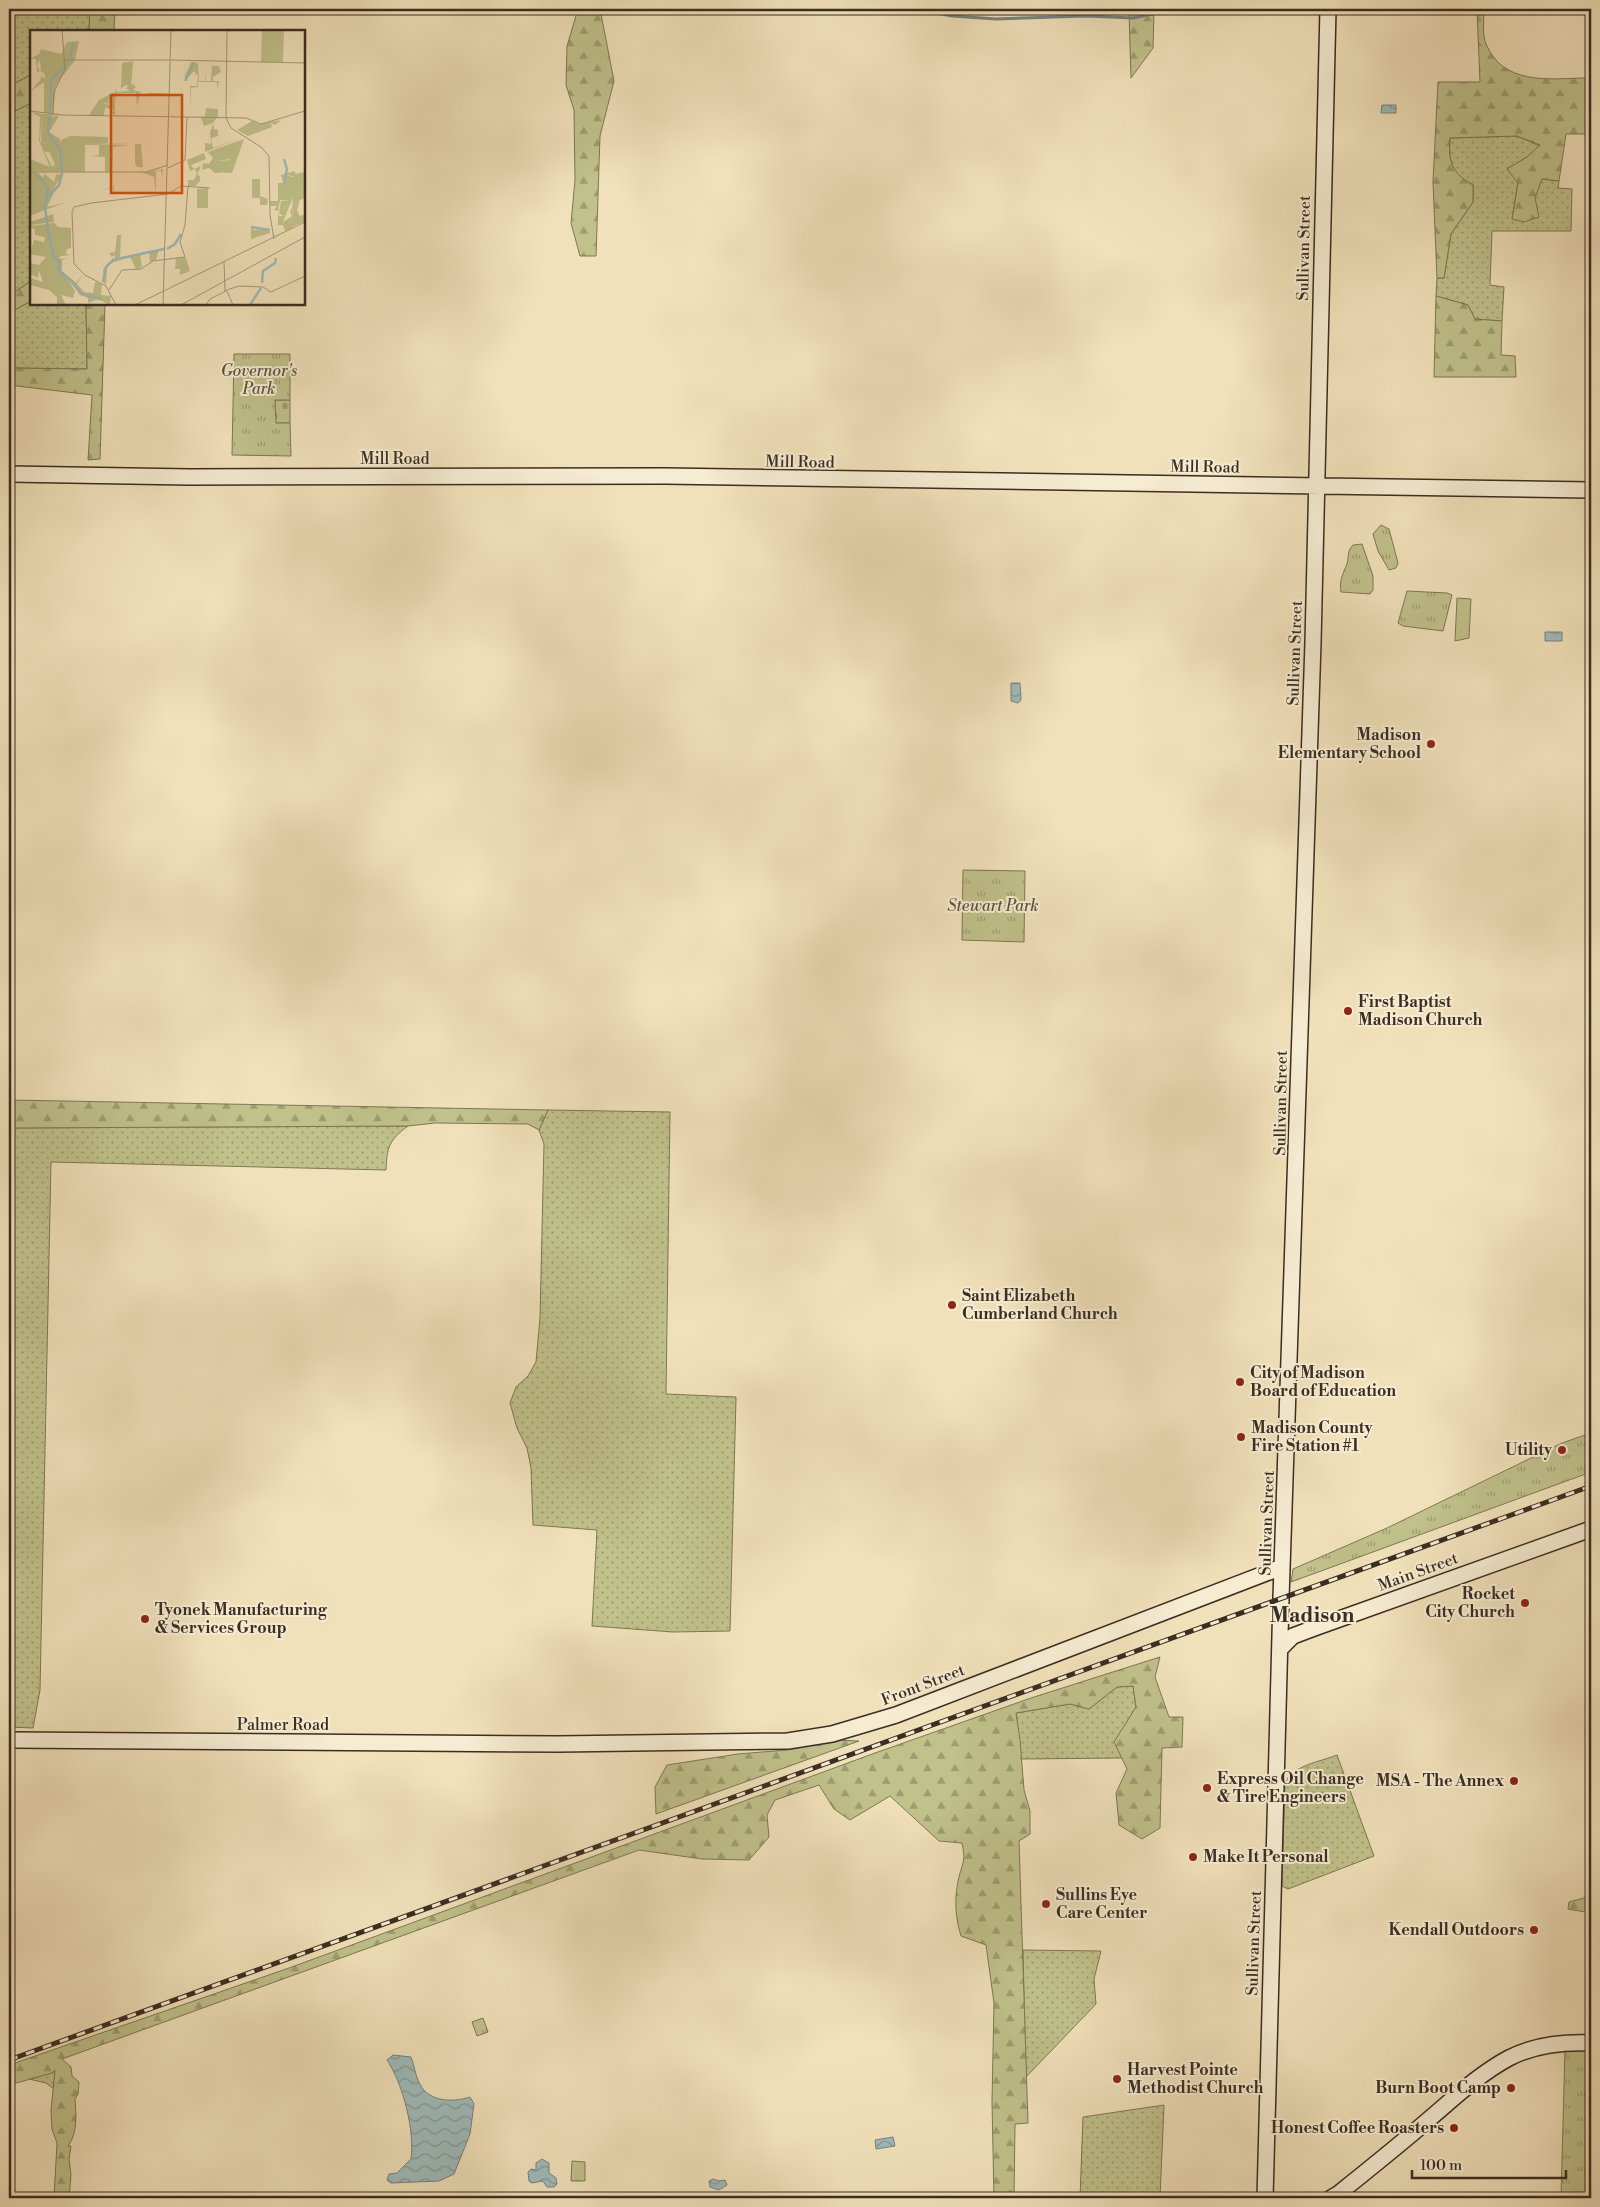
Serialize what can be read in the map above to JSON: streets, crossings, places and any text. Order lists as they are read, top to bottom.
{
  "streets": {
    "street": [
      "Sullivan Street",
      "Mill Road",
      "Main Street",
      "Front Street",
      "Palmer Road"
    ]
  },
  "crossings": [
    ["Sullivan Street", "Mill Road"],
    ["Sullivan Street", "Main Street"],
    ["Sullivan Street", "Front Street"],
    ["Front Street", "Palmer Road"]
  ],
  "districts": ["Madison"],
  "parks": ["Governor's Park", "Stewart Park"],
  "places": [
    "Madison Elementary School",
    "First Baptist Madison Church",
    "Saint Elizabeth Cumberland Church",
    "City of Madison Board of Education",
    "Madison County Fire Station #1",
    "Utility",
    "Rocket City Church",
    "Tyonek Manufacturing & Services Group",
    "MSA - The Annex",
    "Express Oil Change & Tire Engineers",
    "Make It Personal",
    "Sullins Eye Care Center",
    "Kendall Outdoors",
    "Harvest Pointe Methodist Church",
    "Burn Boot Camp",
    "Honest Coffee Roasters"
  ],
  "scale_bar": "100 m"
}
